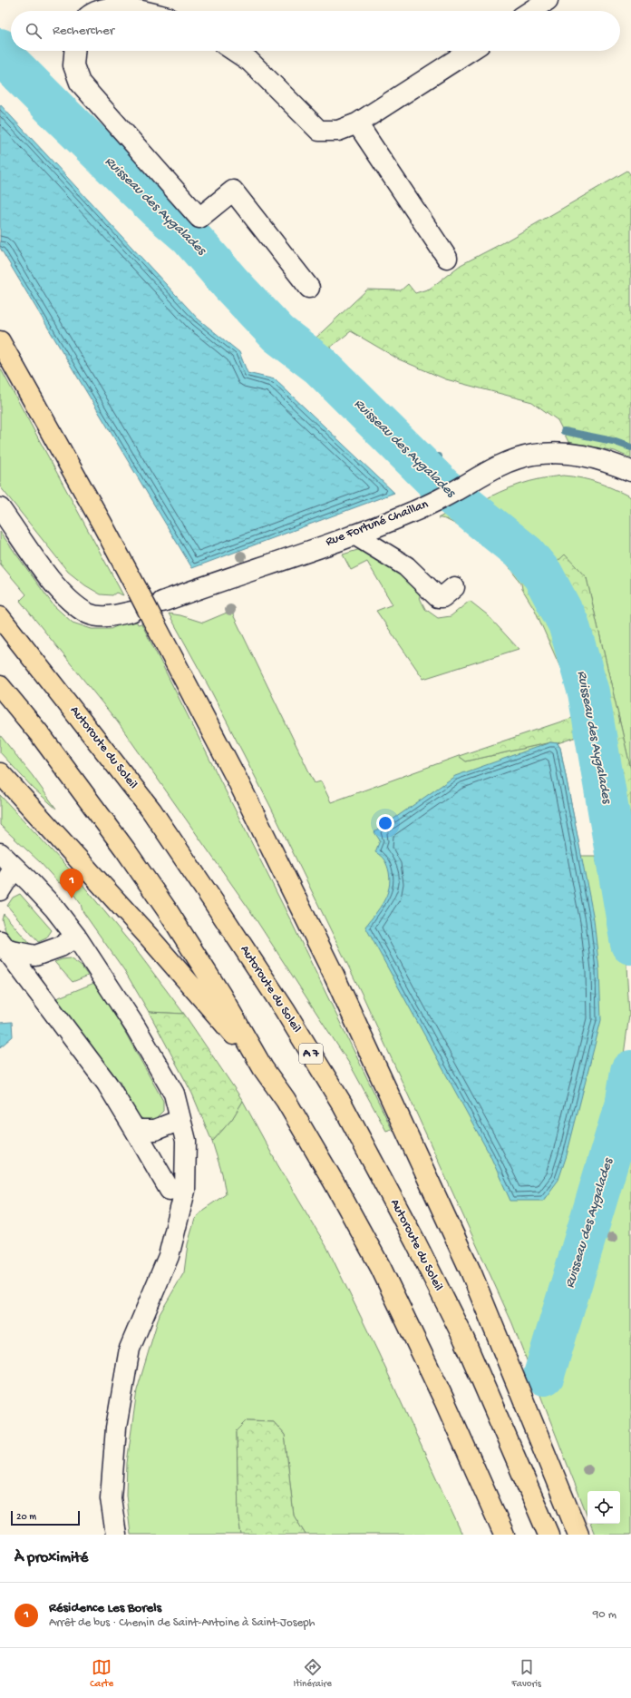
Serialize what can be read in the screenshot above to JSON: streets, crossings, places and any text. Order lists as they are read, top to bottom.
{
  "streets": {
    "highway": ["Autoroute du Soleil", "A 7"],
    "street": ["Rue Fortuné Chaillan"]
  },
  "water": ["Ruisseau des Aygalades"],
  "scale_bar": "20 m",
  "page": {
    "search": "Rechercher",
    "pins": "1",
    "scale": "20 m",
    "heading": "À proximité",
    "list": [
      {
        "mark": "1",
        "name": "Résidence Les Borels",
        "note": "Arrêt de bus · Chemin de Saint-Antoine à Saint-Joseph",
        "value": "90 m"
      }
    ],
    "nav": ["Carte", "Itinéraire", "Favoris"]
  }
}
